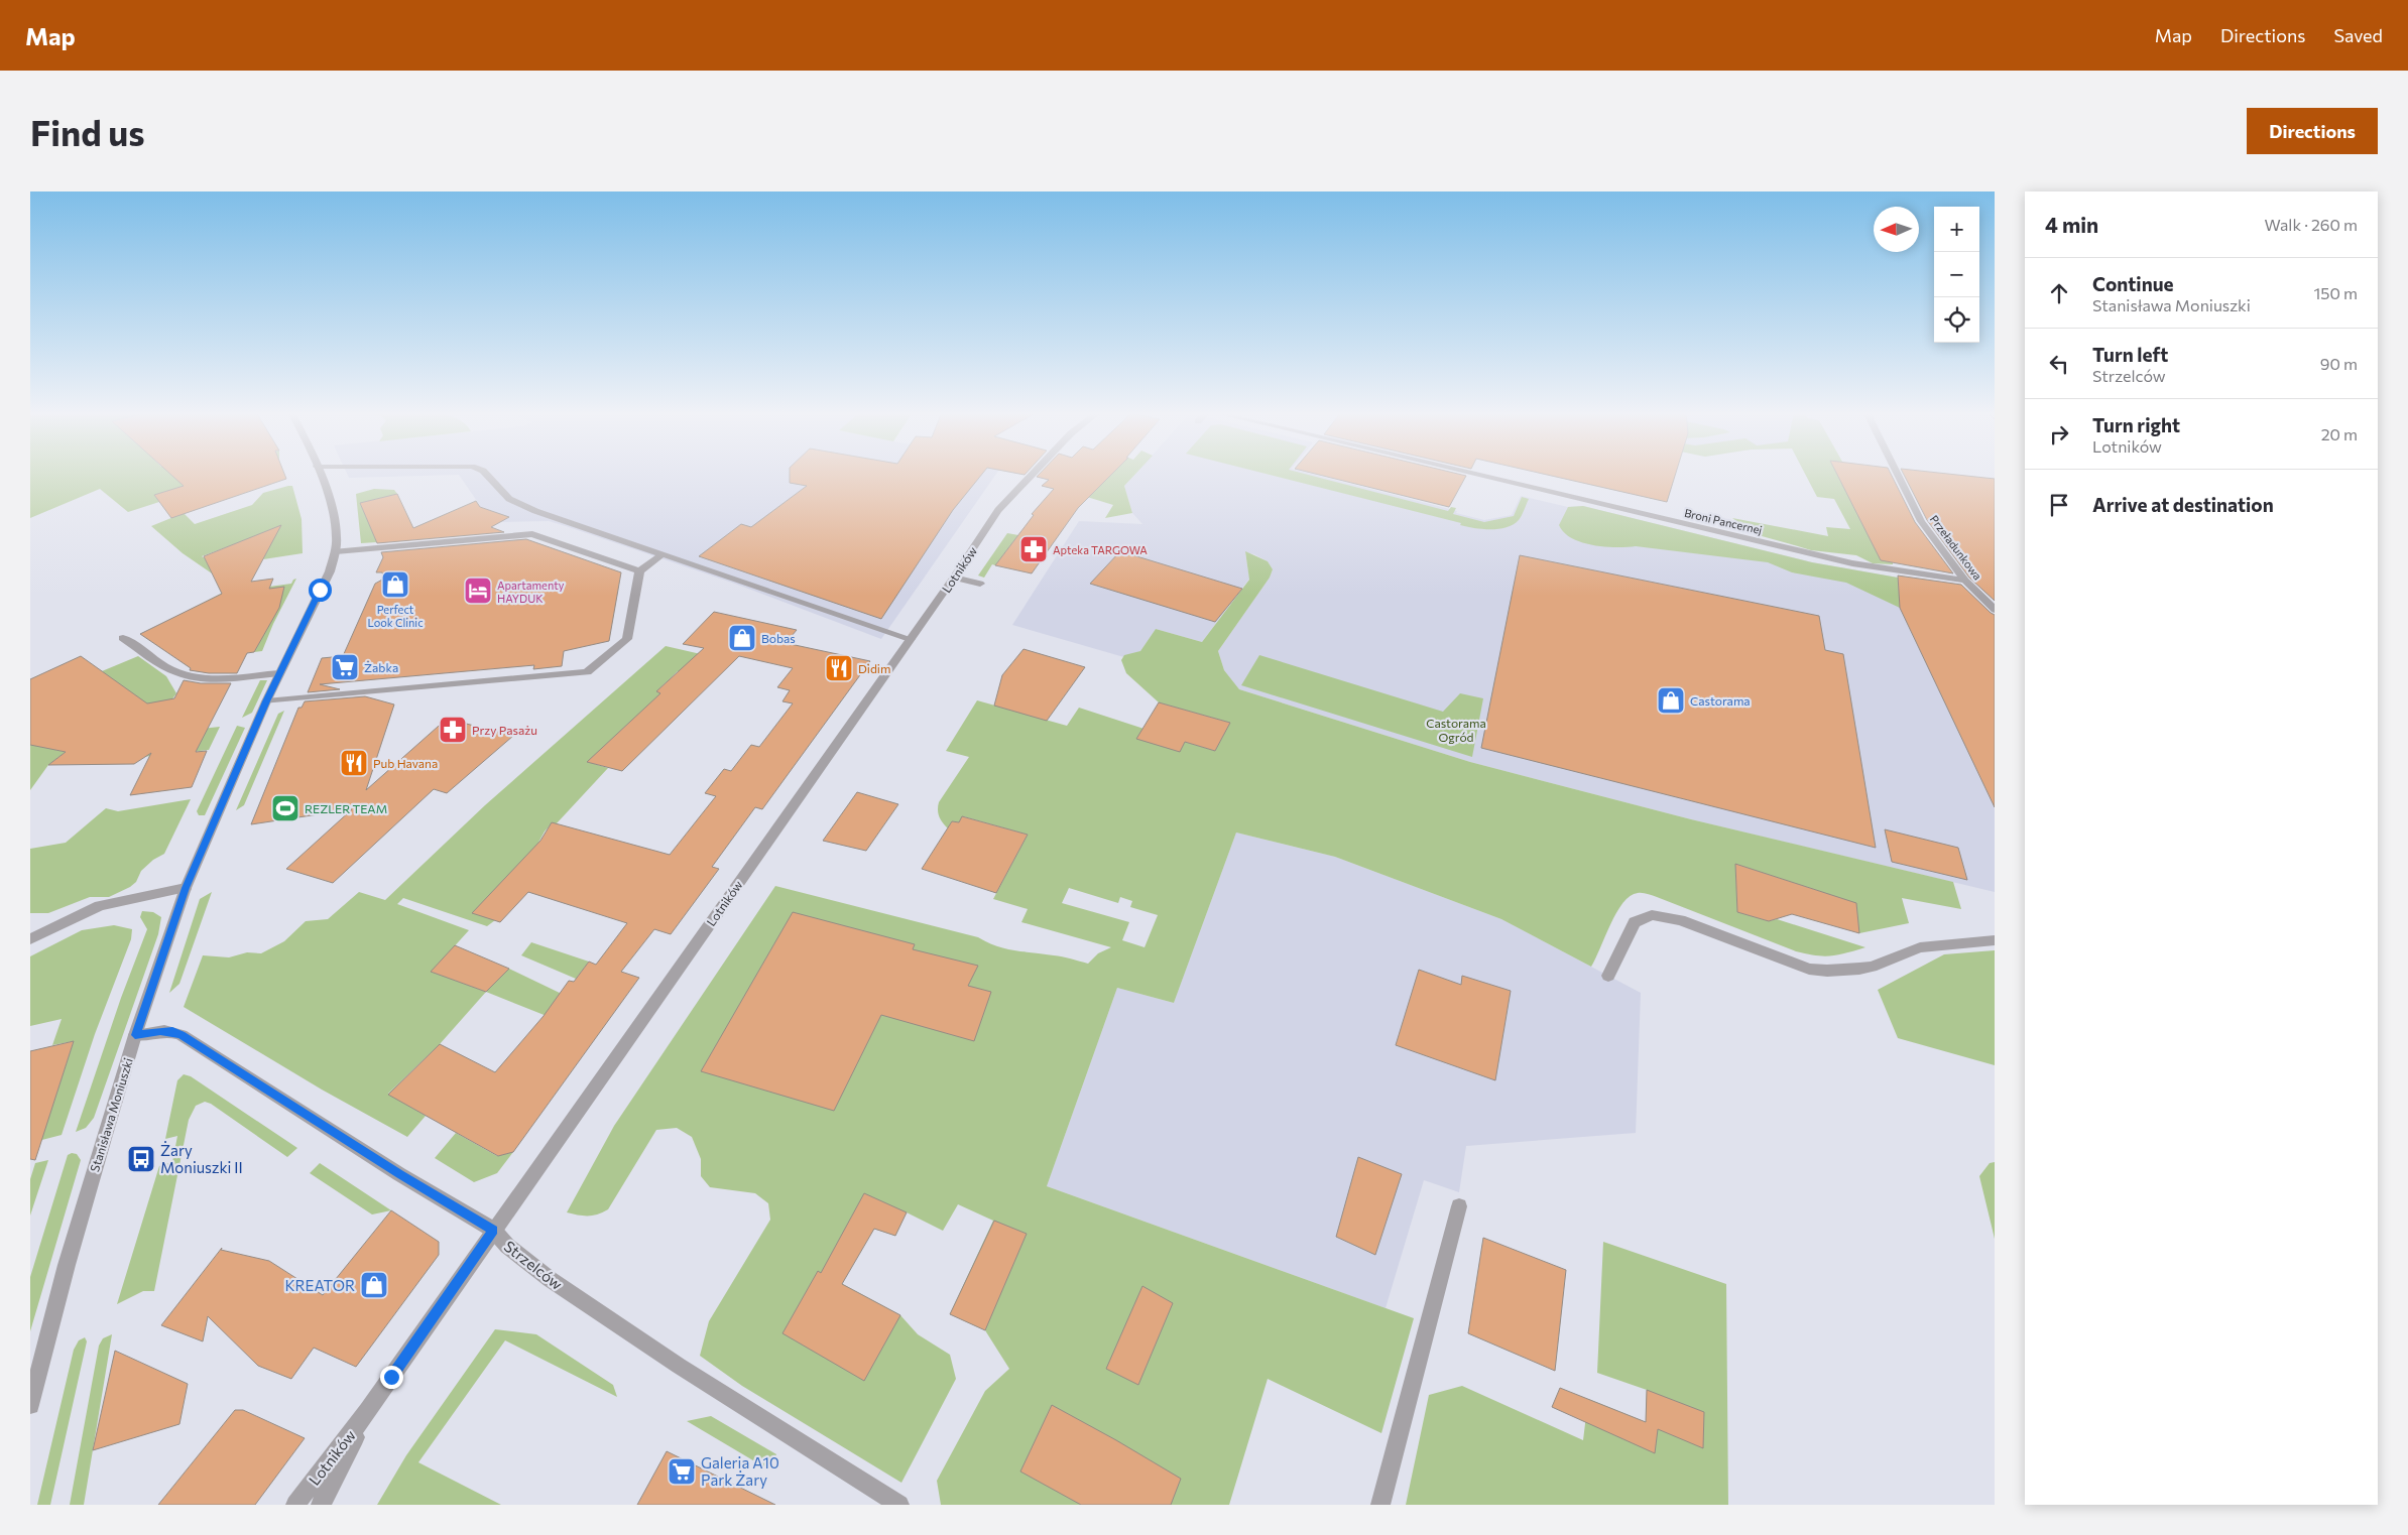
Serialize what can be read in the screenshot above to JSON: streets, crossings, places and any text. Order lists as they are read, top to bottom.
{
  "streets": {
    "street": [
      "Broni Pancernej",
      "Przeładunkowa",
      "Lotników",
      "Stanisława Moniuszki",
      "Strzelców"
    ]
  },
  "crossings": [
    ["Broni Pancernej", "Przeładunkowa"],
    ["Lotników", "Strzelców"],
    ["Stanisława Moniuszki", "Strzelców"]
  ],
  "parks": ["Castorama Ogród"],
  "places": {
    "pharmacy": ["Apteka TARGOWA", "Przy Pasażu"],
    "shop": [
      "Perfect Look Clinic",
      "Bobas",
      "Castorama",
      "KREATOR"
    ],
    "hotel": ["Apartamenty HAYDUK"],
    "supermarket": ["Żabka", "Galeria A10 Park Żary"],
    "restaurant": ["Didim", "Pub Havana"],
    "sports": ["REZLER TEAM"],
    "bus stop": ["Żary Moniuszki II"]
  },
  "north": "left",
  "page": {
    "header": "Map",
    "nav": ["Map", "Directions", "Saved"],
    "buttons": "Directions",
    "title": "Find us",
    "heading": ["4 min", "Walk · 260 m"],
    "map_buttons": ["+", "−"],
    "list": [
      ["Continue", "Stanisława Moniuszki", "150 m"],
      ["Turn left", "Strzelców", "90 m"],
      ["Turn right", "Lotników", "20 m"],
      "Arrive at destination"
    ]
  }
}
